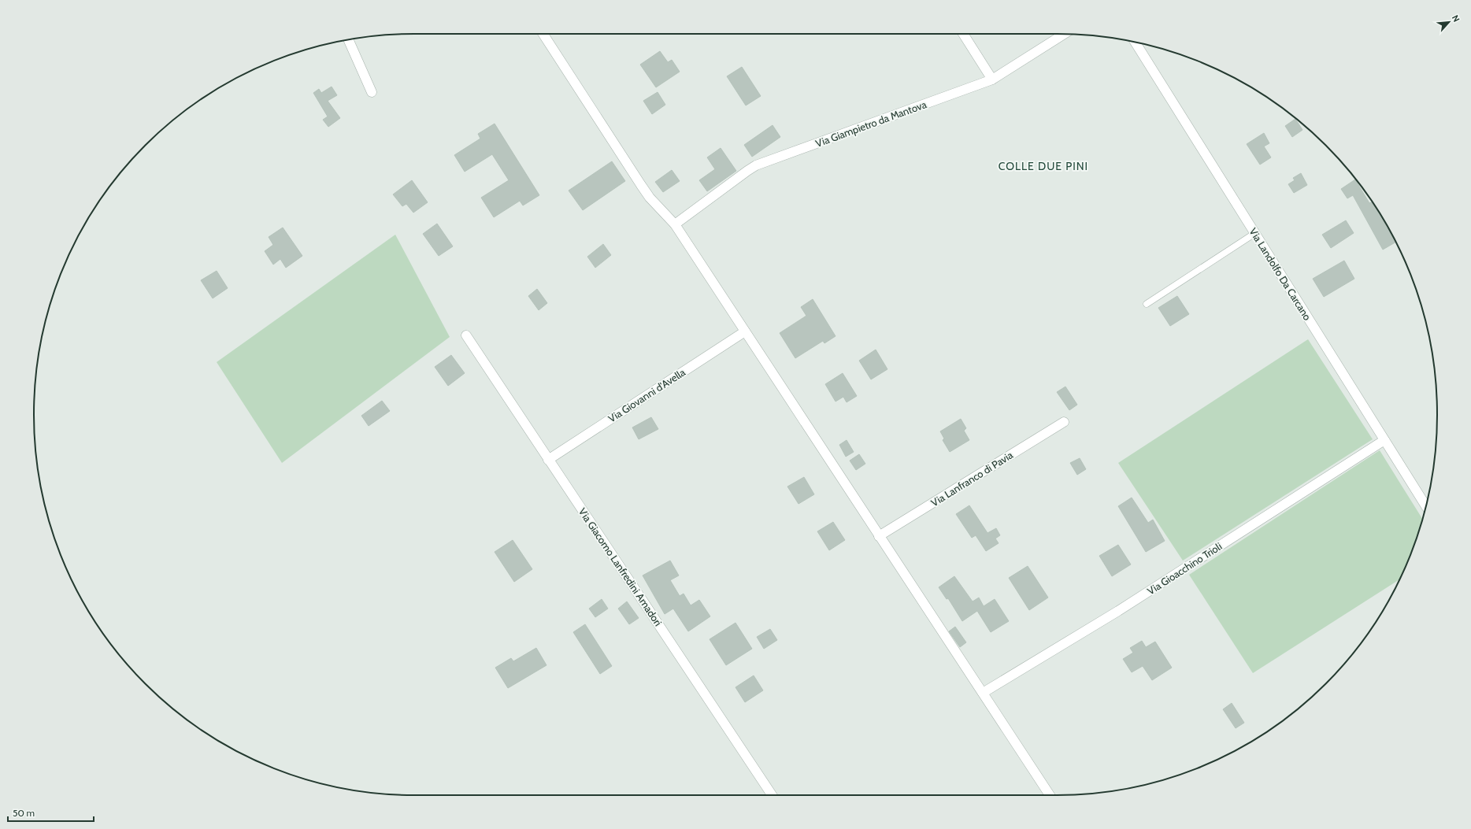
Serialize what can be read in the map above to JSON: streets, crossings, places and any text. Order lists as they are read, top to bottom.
{
  "streets": {
    "street": [
      "Via Giampietro da Mantova",
      "Via Landolfo Da Carcano",
      "Via Giovanni d'Avella",
      "Via Lanfranco di Pavia",
      "Via Giacomo Lanfredini Amadori",
      "Via Gioacchino Trioli"
    ]
  },
  "crossings": [
    ["Via Landolfo Da Carcano", "Via Gioacchino Trioli"],
    ["Via Giovanni d'Avella", "Via Giacomo Lanfredini Amadori"]
  ],
  "districts": ["COLLE DUE PINI"],
  "scale_bar": "50 m",
  "north": "top right"
}
